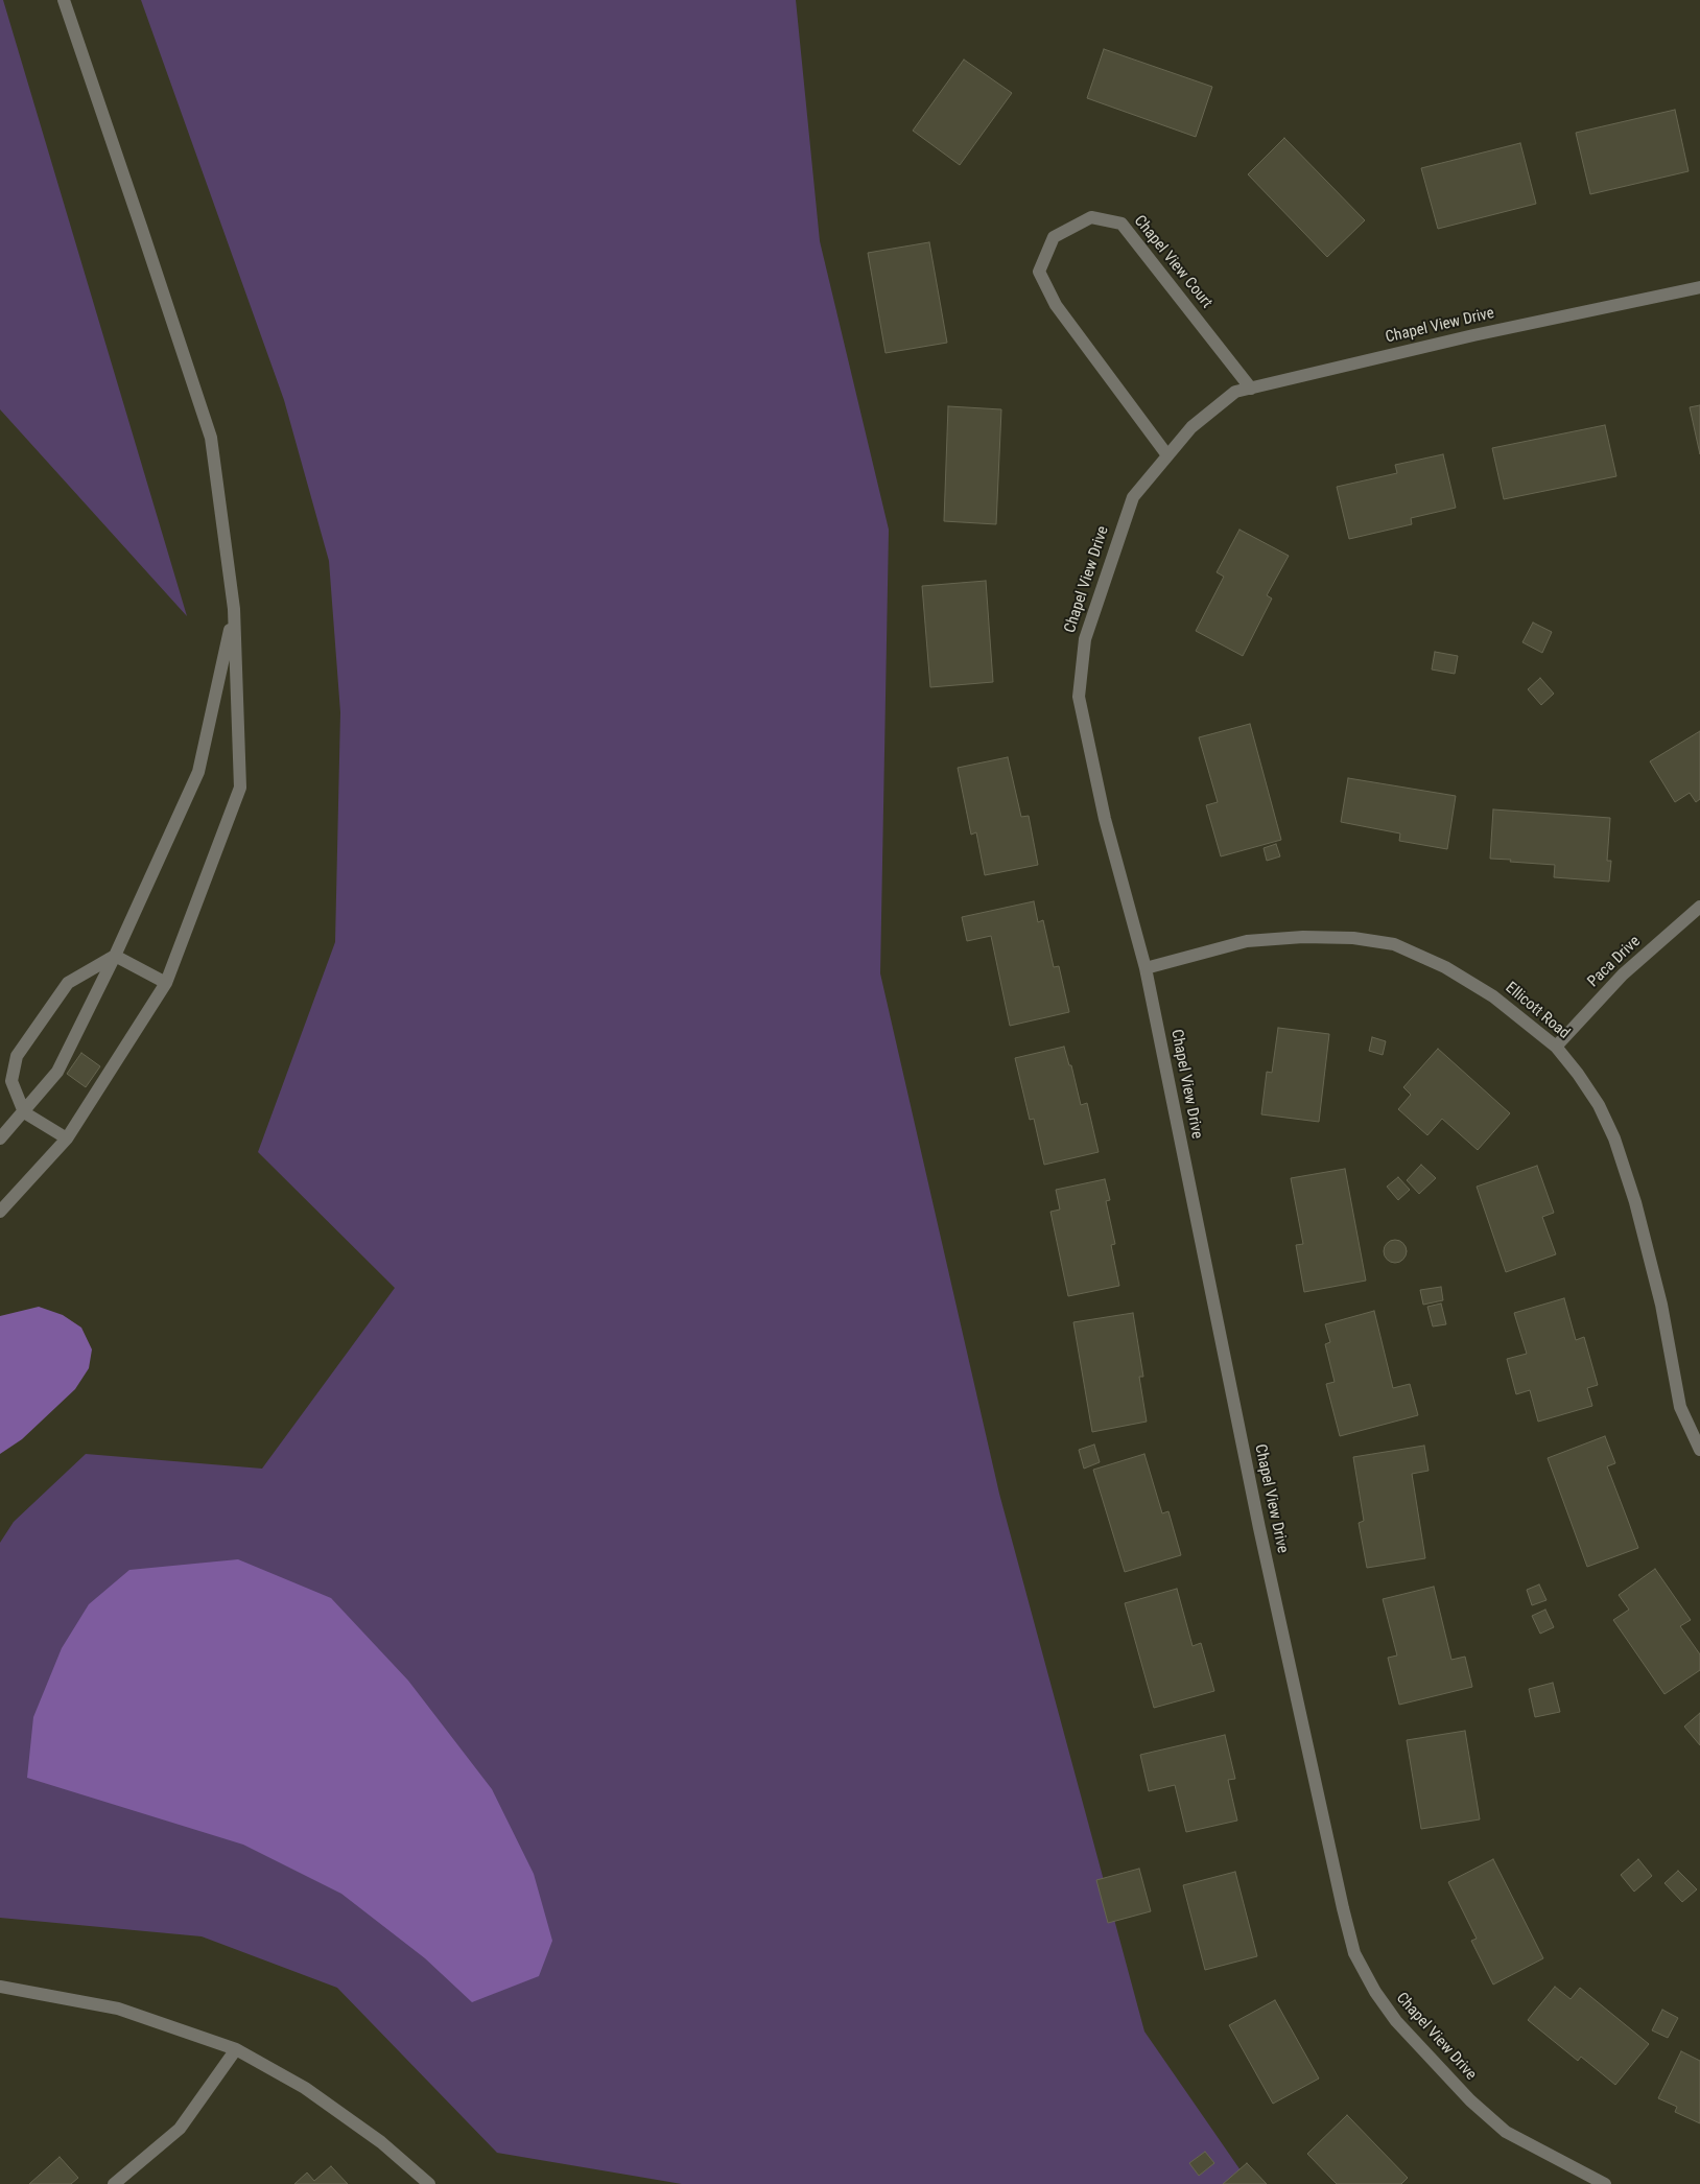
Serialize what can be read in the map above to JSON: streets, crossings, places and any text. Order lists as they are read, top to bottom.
{
  "streets": {
    "street": [
      "Chapel View Court",
      "Chapel View Drive",
      "Paca Drive",
      "Ellicott Road"
    ]
  },
  "crossings": [
    ["Chapel View Court", "Chapel View Drive"],
    ["Chapel View Drive", "Ellicott Road"],
    ["Paca Drive", "Ellicott Road"]
  ]
}
